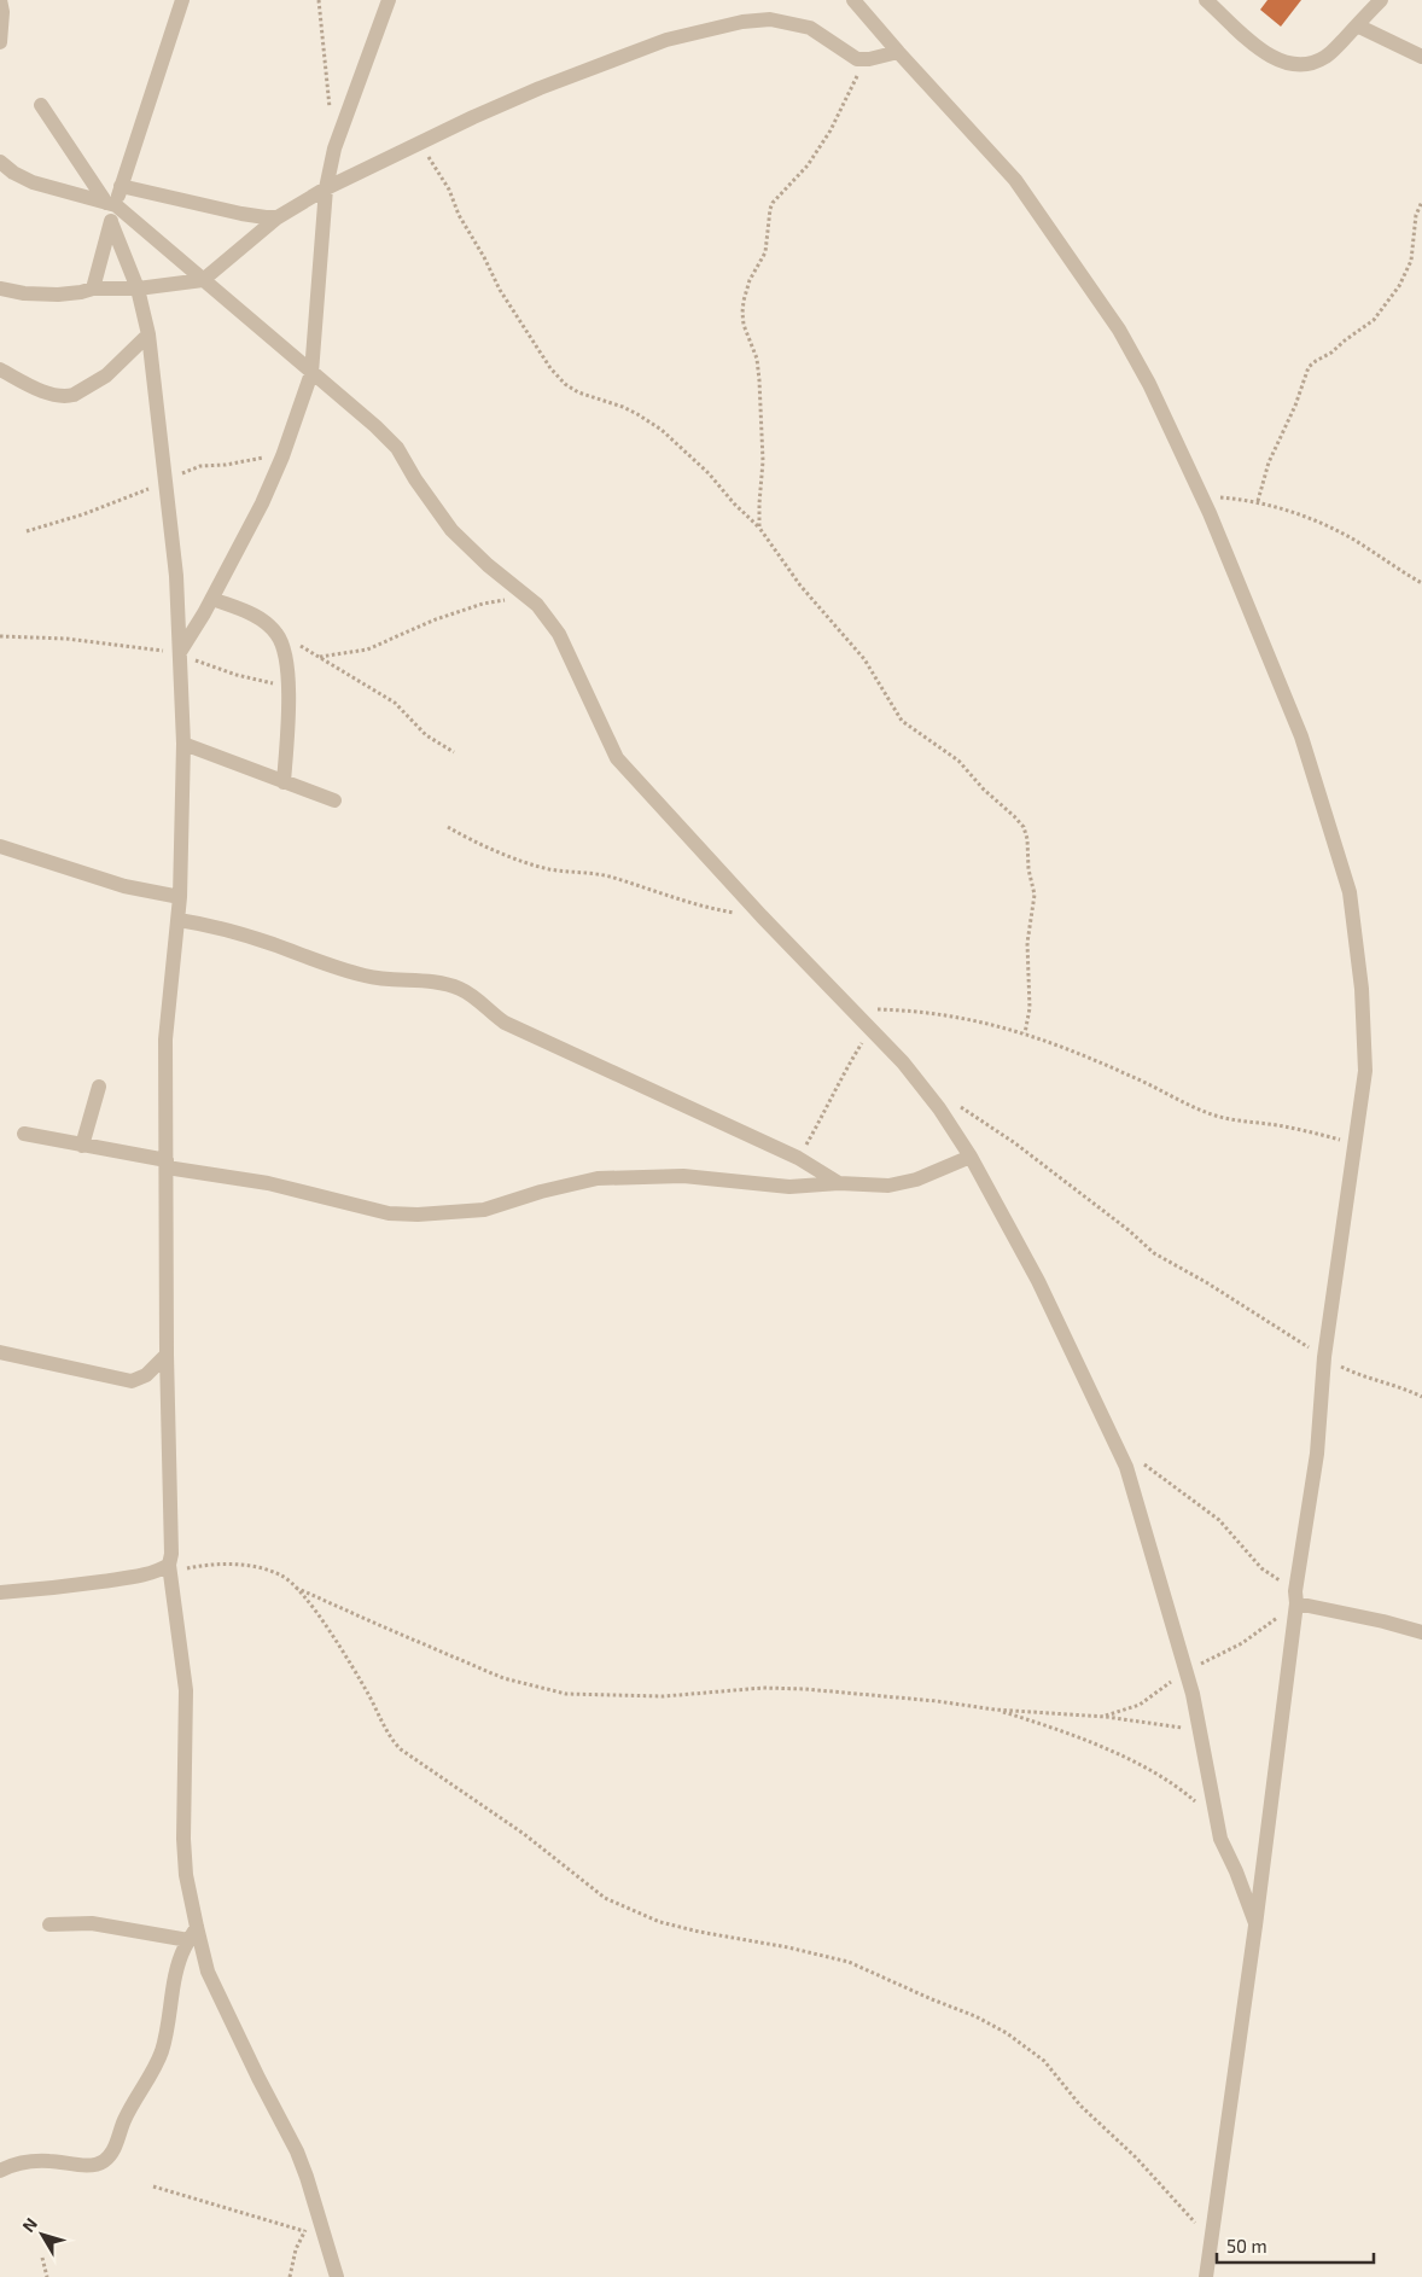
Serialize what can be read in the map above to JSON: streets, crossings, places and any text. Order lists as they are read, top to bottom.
{
  "scale_bar": "50 m",
  "north": "top left"
}
